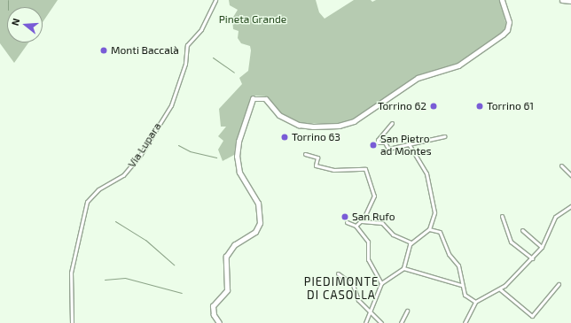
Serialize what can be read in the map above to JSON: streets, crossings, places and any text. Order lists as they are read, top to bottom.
{
  "streets": {
    "street": ["Via Lupara"]
  },
  "districts": ["PIEDIMONTE DI CASOLLA"],
  "parks": ["Pineta Grande"],
  "places": [
    "Monti Baccalà",
    "Torrino 62",
    "Torrino 61",
    "Torrino 63",
    "San Pietro ad Montes",
    "San Rufo"
  ],
  "north": "left"
}
